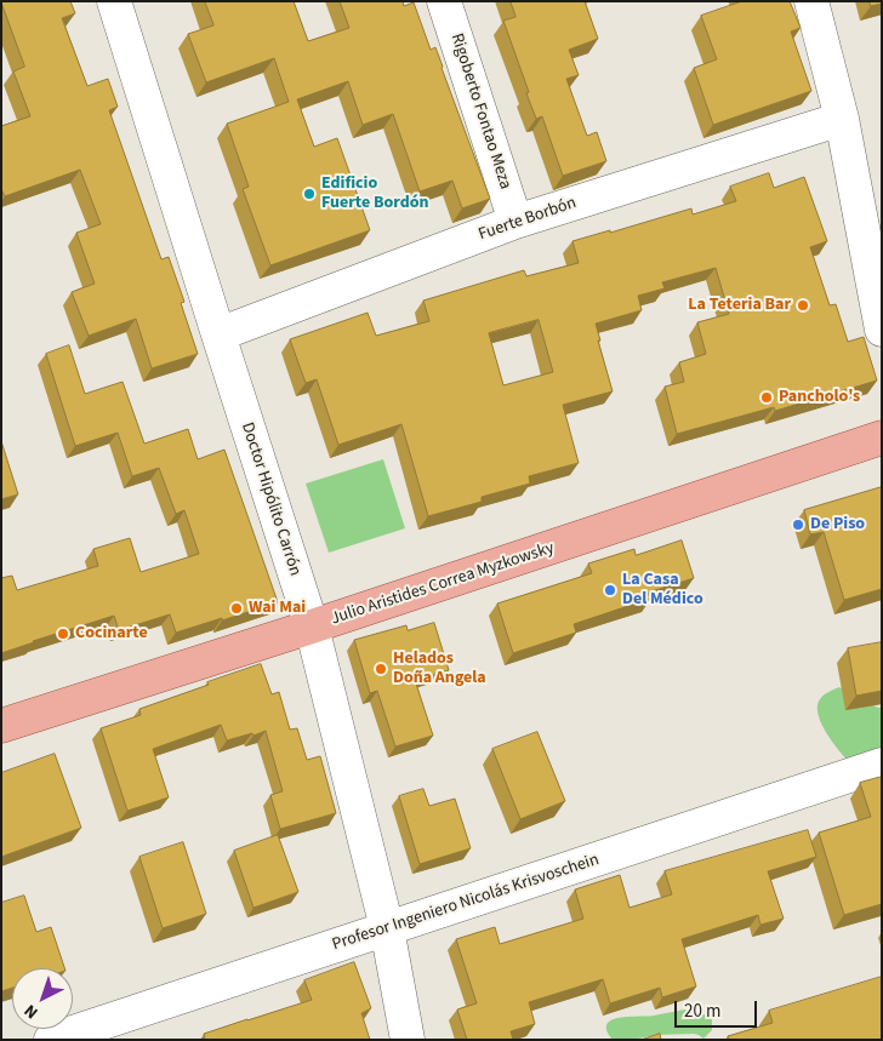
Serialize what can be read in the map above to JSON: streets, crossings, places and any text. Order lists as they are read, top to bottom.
{
  "streets": {
    "main road": ["Julio Aristides Correa Myzkowsky"],
    "street": [
      "Rigoberto Fontao Meza",
      "Fuerte Borbón",
      "Doctor Hipólito Carrón",
      "Profesor Ingeniero Nicolás Krisvoschein"
    ]
  },
  "crossings": [
    ["Rigoberto Fontao Meza", "Fuerte Borbón"],
    ["Fuerte Borbón", "Doctor Hipólito Carrón"],
    ["Doctor Hipólito Carrón", "Julio Aristides Correa Myzkowsky"],
    ["Doctor Hipólito Carrón", "Profesor Ingeniero Nicolás Krisvoschein"]
  ],
  "places": [
    "Edificio Fuerte Bordón",
    "La Teteria Bar",
    "Pancholo's",
    "De Piso",
    "La Casa Del Médico",
    "Wai Mai",
    "Cocinarte",
    "Helados Doña Angela"
  ],
  "scale_bar": "20 m",
  "north": "bottom left"
}
